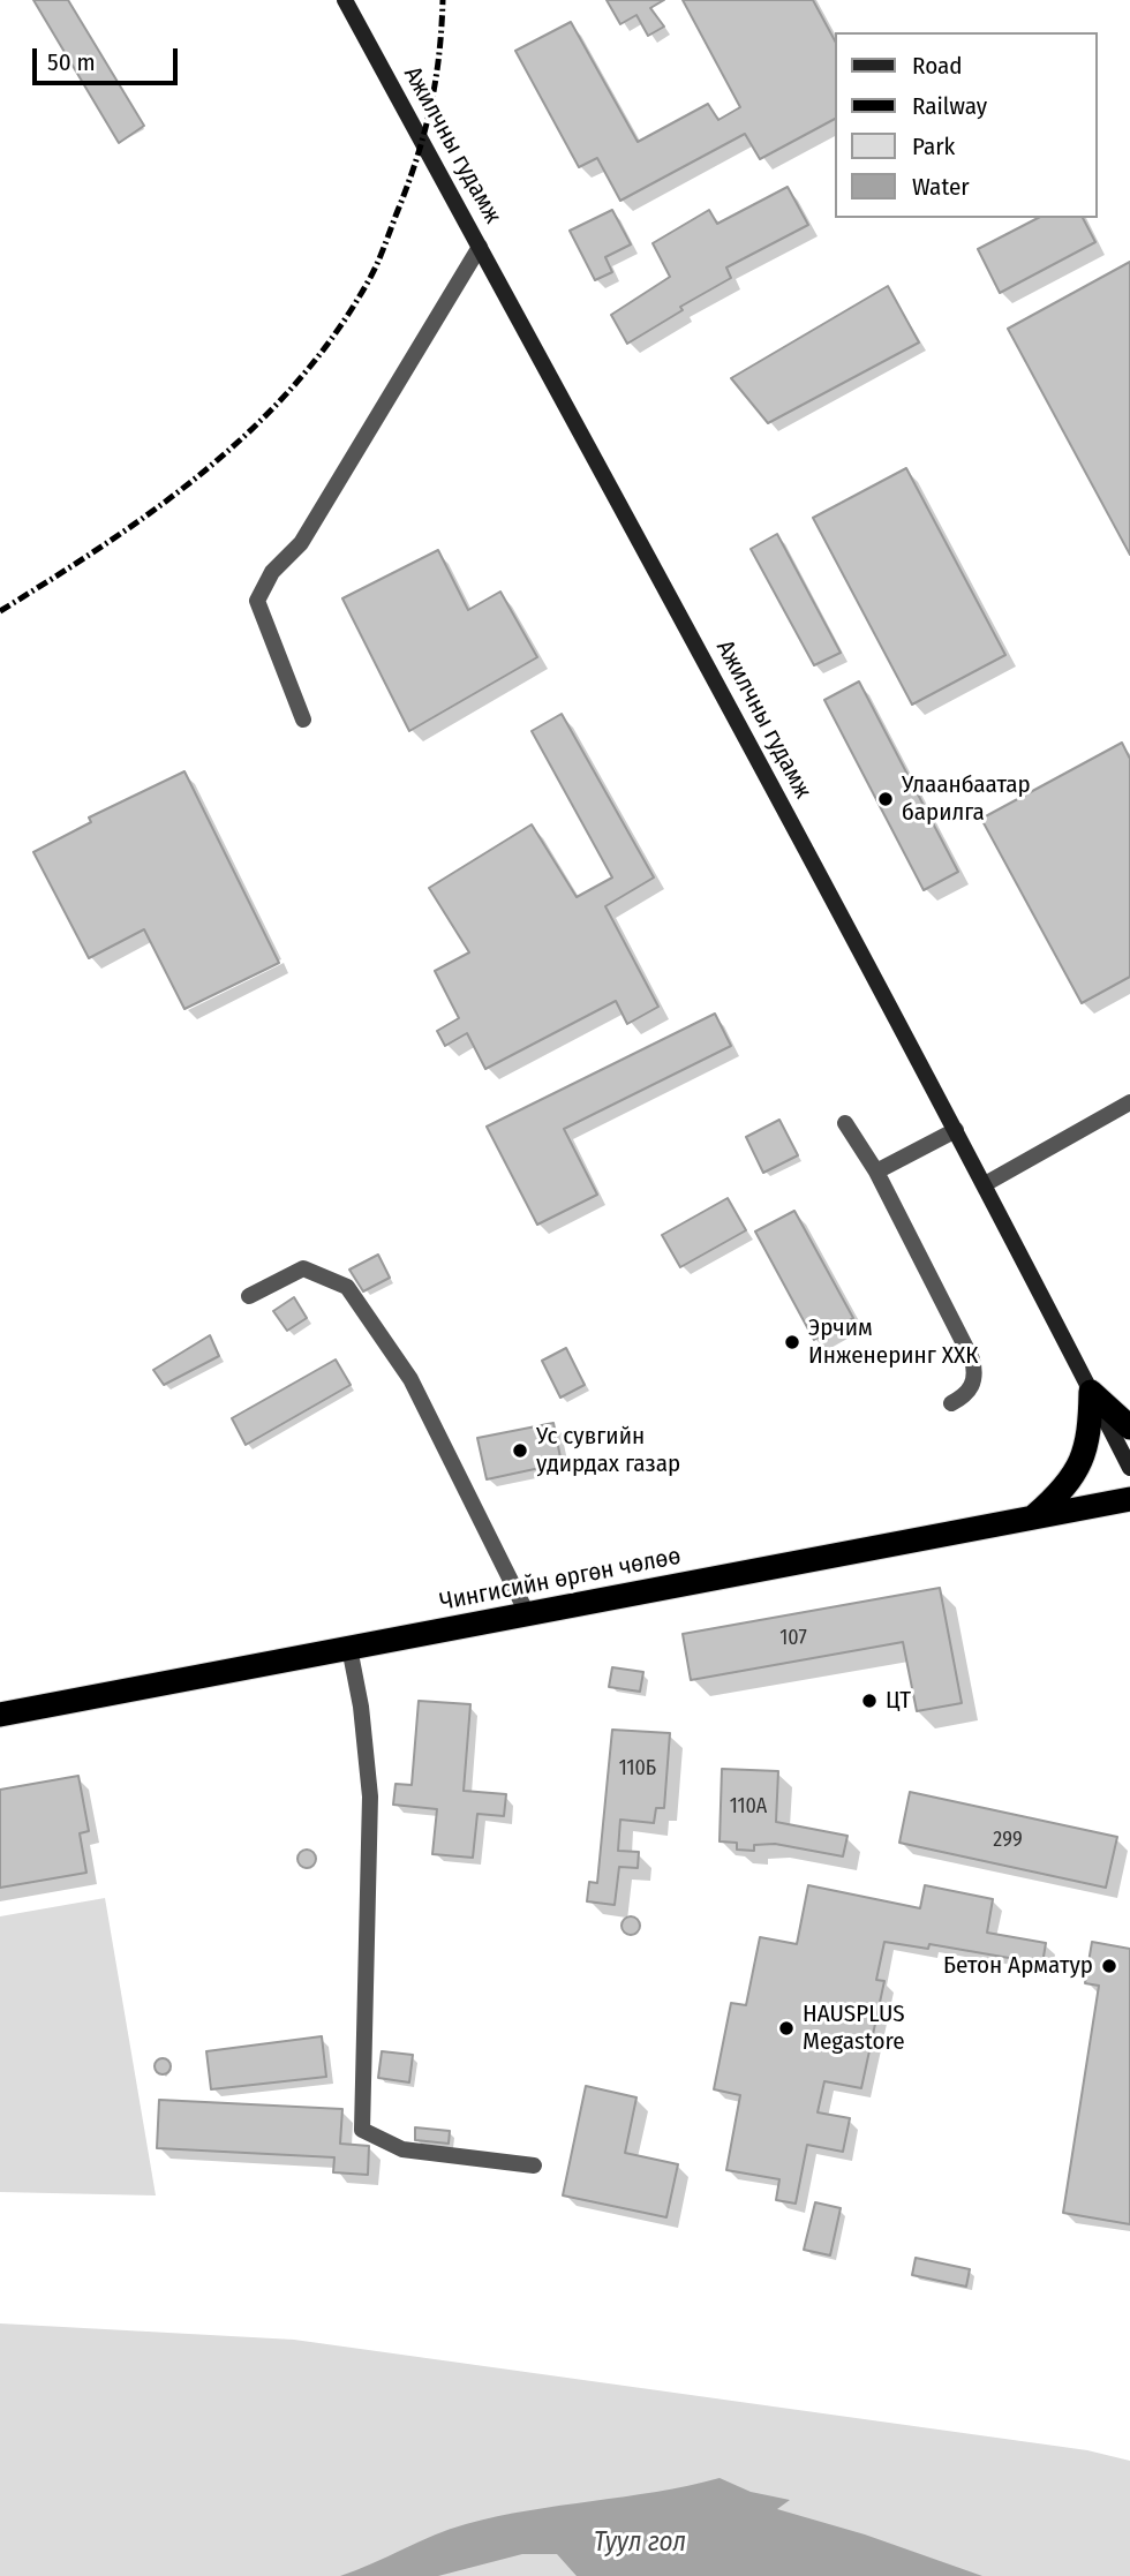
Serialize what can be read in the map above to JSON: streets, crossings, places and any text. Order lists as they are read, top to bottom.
{
  "streets": {
    "highway": ["Чингисийн өргөн чөлөө"],
    "main road": ["Ажилчны гудамж"]
  },
  "water": ["Туул гол"],
  "places": [
    "Улаанбаатар барилга",
    "Эрчим Инженеринг ХХК",
    "Ус сувгийн удирдах газар",
    "ЦТ",
    "Бетон Арматур",
    "HAUSPLUS Megastore"
  ],
  "house_numbers": [
    "107",
    "110Б",
    "110А",
    "299"
  ],
  "legend": [
    "Road",
    "Railway",
    "Park",
    "Water"
  ],
  "scale_bar": "50 m"
}
